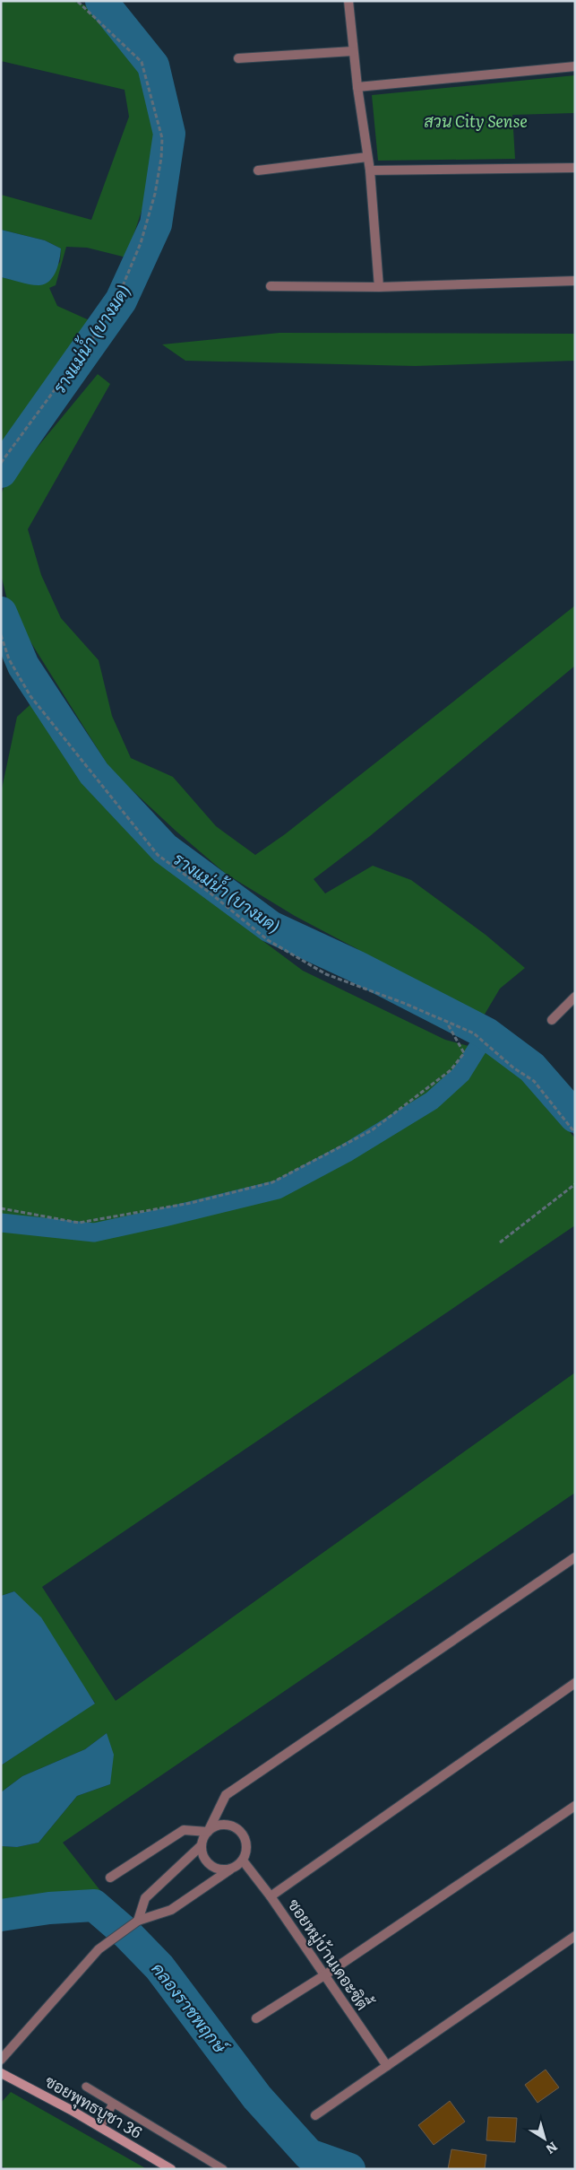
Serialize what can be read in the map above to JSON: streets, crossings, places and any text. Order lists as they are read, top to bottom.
{
  "streets": {
    "street": ["ซอยหมู่บ้านเดอะซิตี้", "ซอยพุทธบูชา 36"]
  },
  "water": ["รางแม่น้ำ (บางมด)", "คลองราชพฤกษ์"],
  "parks": ["สวน City Sense"],
  "north": "bottom right"
}
